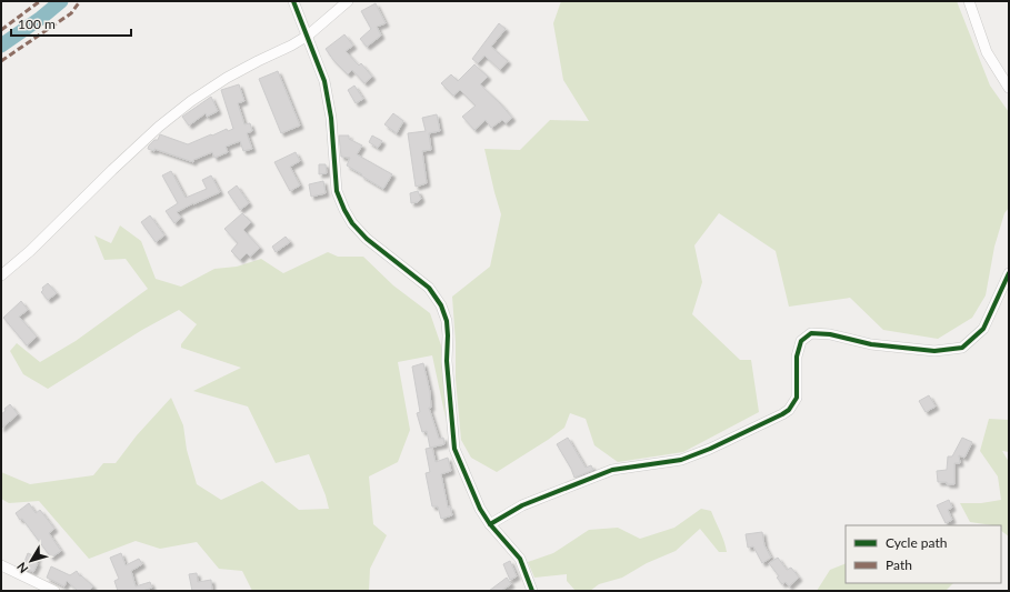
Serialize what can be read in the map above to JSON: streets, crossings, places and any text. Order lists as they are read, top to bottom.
{
  "legend": ["Cycle path", "Path"],
  "scale_bar": "100 m",
  "north": "bottom left"
}
